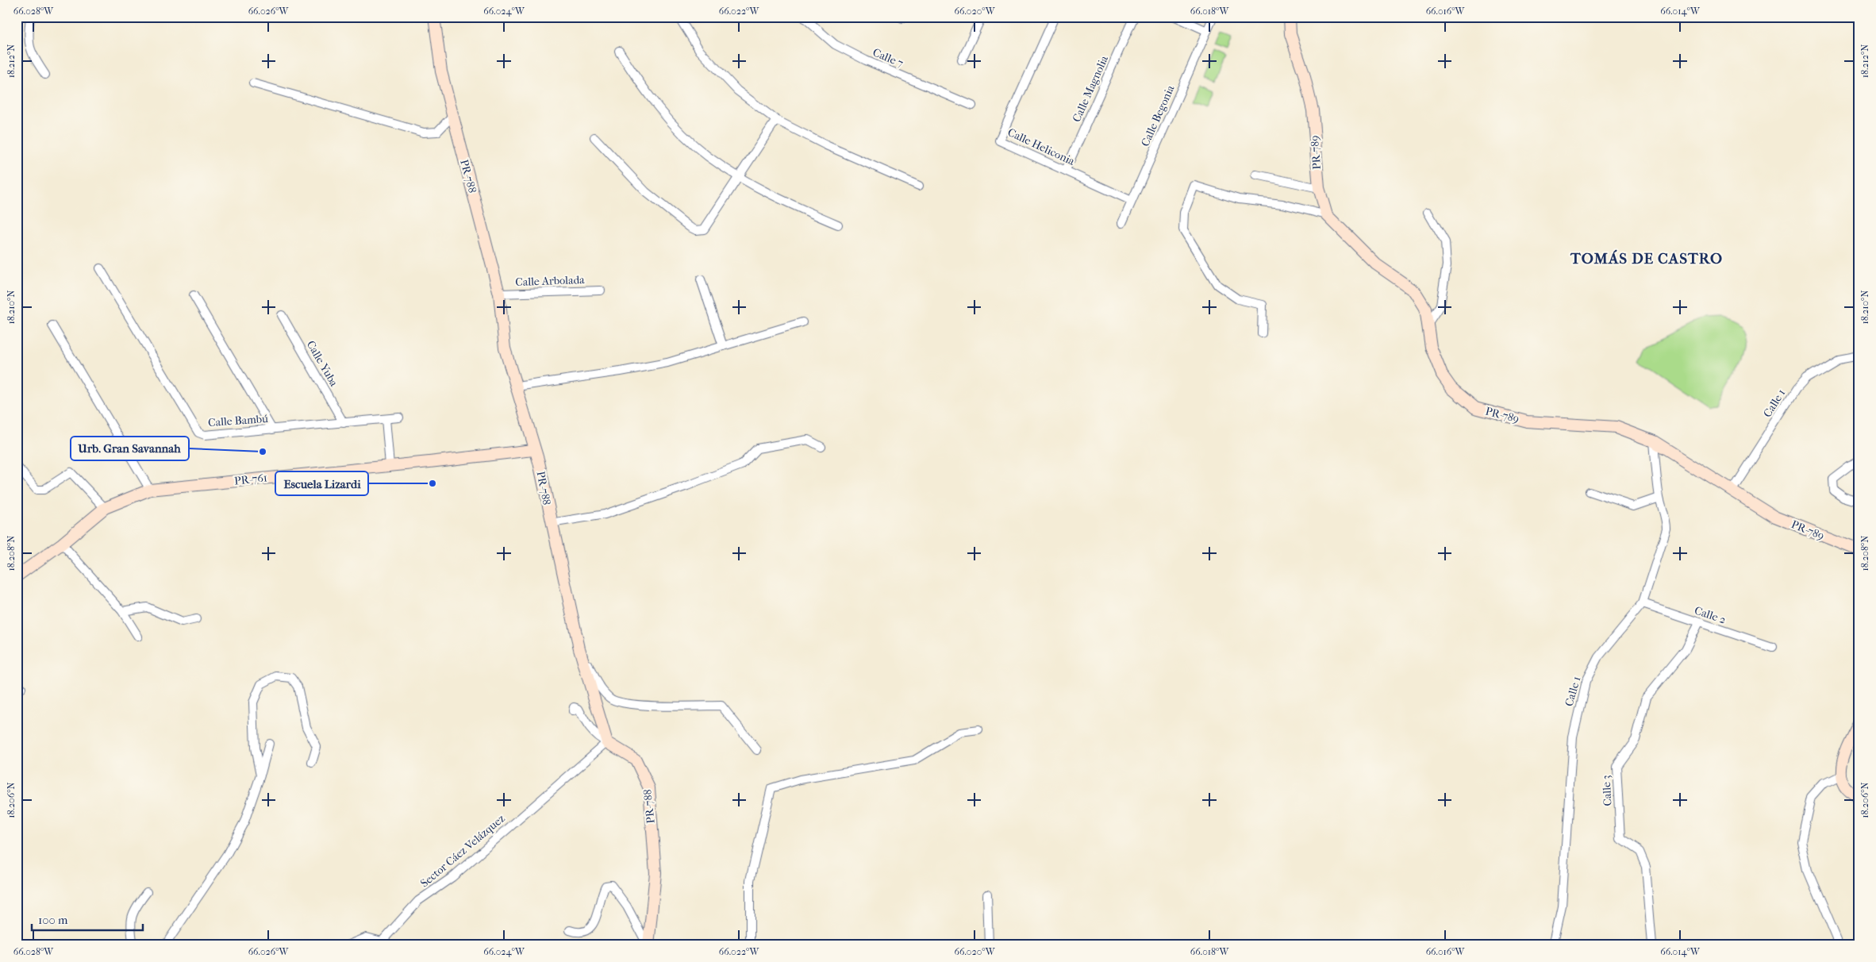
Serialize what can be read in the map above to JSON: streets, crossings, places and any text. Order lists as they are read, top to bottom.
{
  "streets": {
    "street": [
      "Calle 7",
      "Calle Magnolia",
      "Calle Begonia",
      "Calle Heliconia",
      "PR-789",
      "PR-788",
      "Calle Arbolada",
      "Calle Yuba",
      "Calle 1",
      "Calle Bambú",
      "PR-761",
      "Calle 2",
      "Calle 3",
      "Sector Cáez Velázquez"
    ]
  },
  "crossings": [
    ["Calle Magnolia", "Calle Heliconia"],
    ["Calle Begonia", "Calle Heliconia"],
    ["PR-789", "Calle 1"],
    ["PR-788", "Calle Arbolada"],
    ["PR-788", "PR-761"],
    ["PR-788", "Sector Cáez Velázquez"],
    ["Calle Yuba", "Calle Bambú"],
    ["Calle 1", "Calle 2"],
    ["Calle 2", "Calle 3"]
  ],
  "districts": ["TOMÁS DE CASTRO"],
  "places": ["Urb. Gran Savannah", "Escuela Lizardi"],
  "scale_bar": "100 m",
  "coordinates": [
    "66.028°W",
    "66.026°W",
    "66.024°W",
    "66.022°W",
    "66.020°W",
    "66.018°W",
    "66.016°W",
    "66.014°W",
    "18.212°N",
    "18.210°N",
    "18.208°N",
    "18.206°N"
  ]
}
